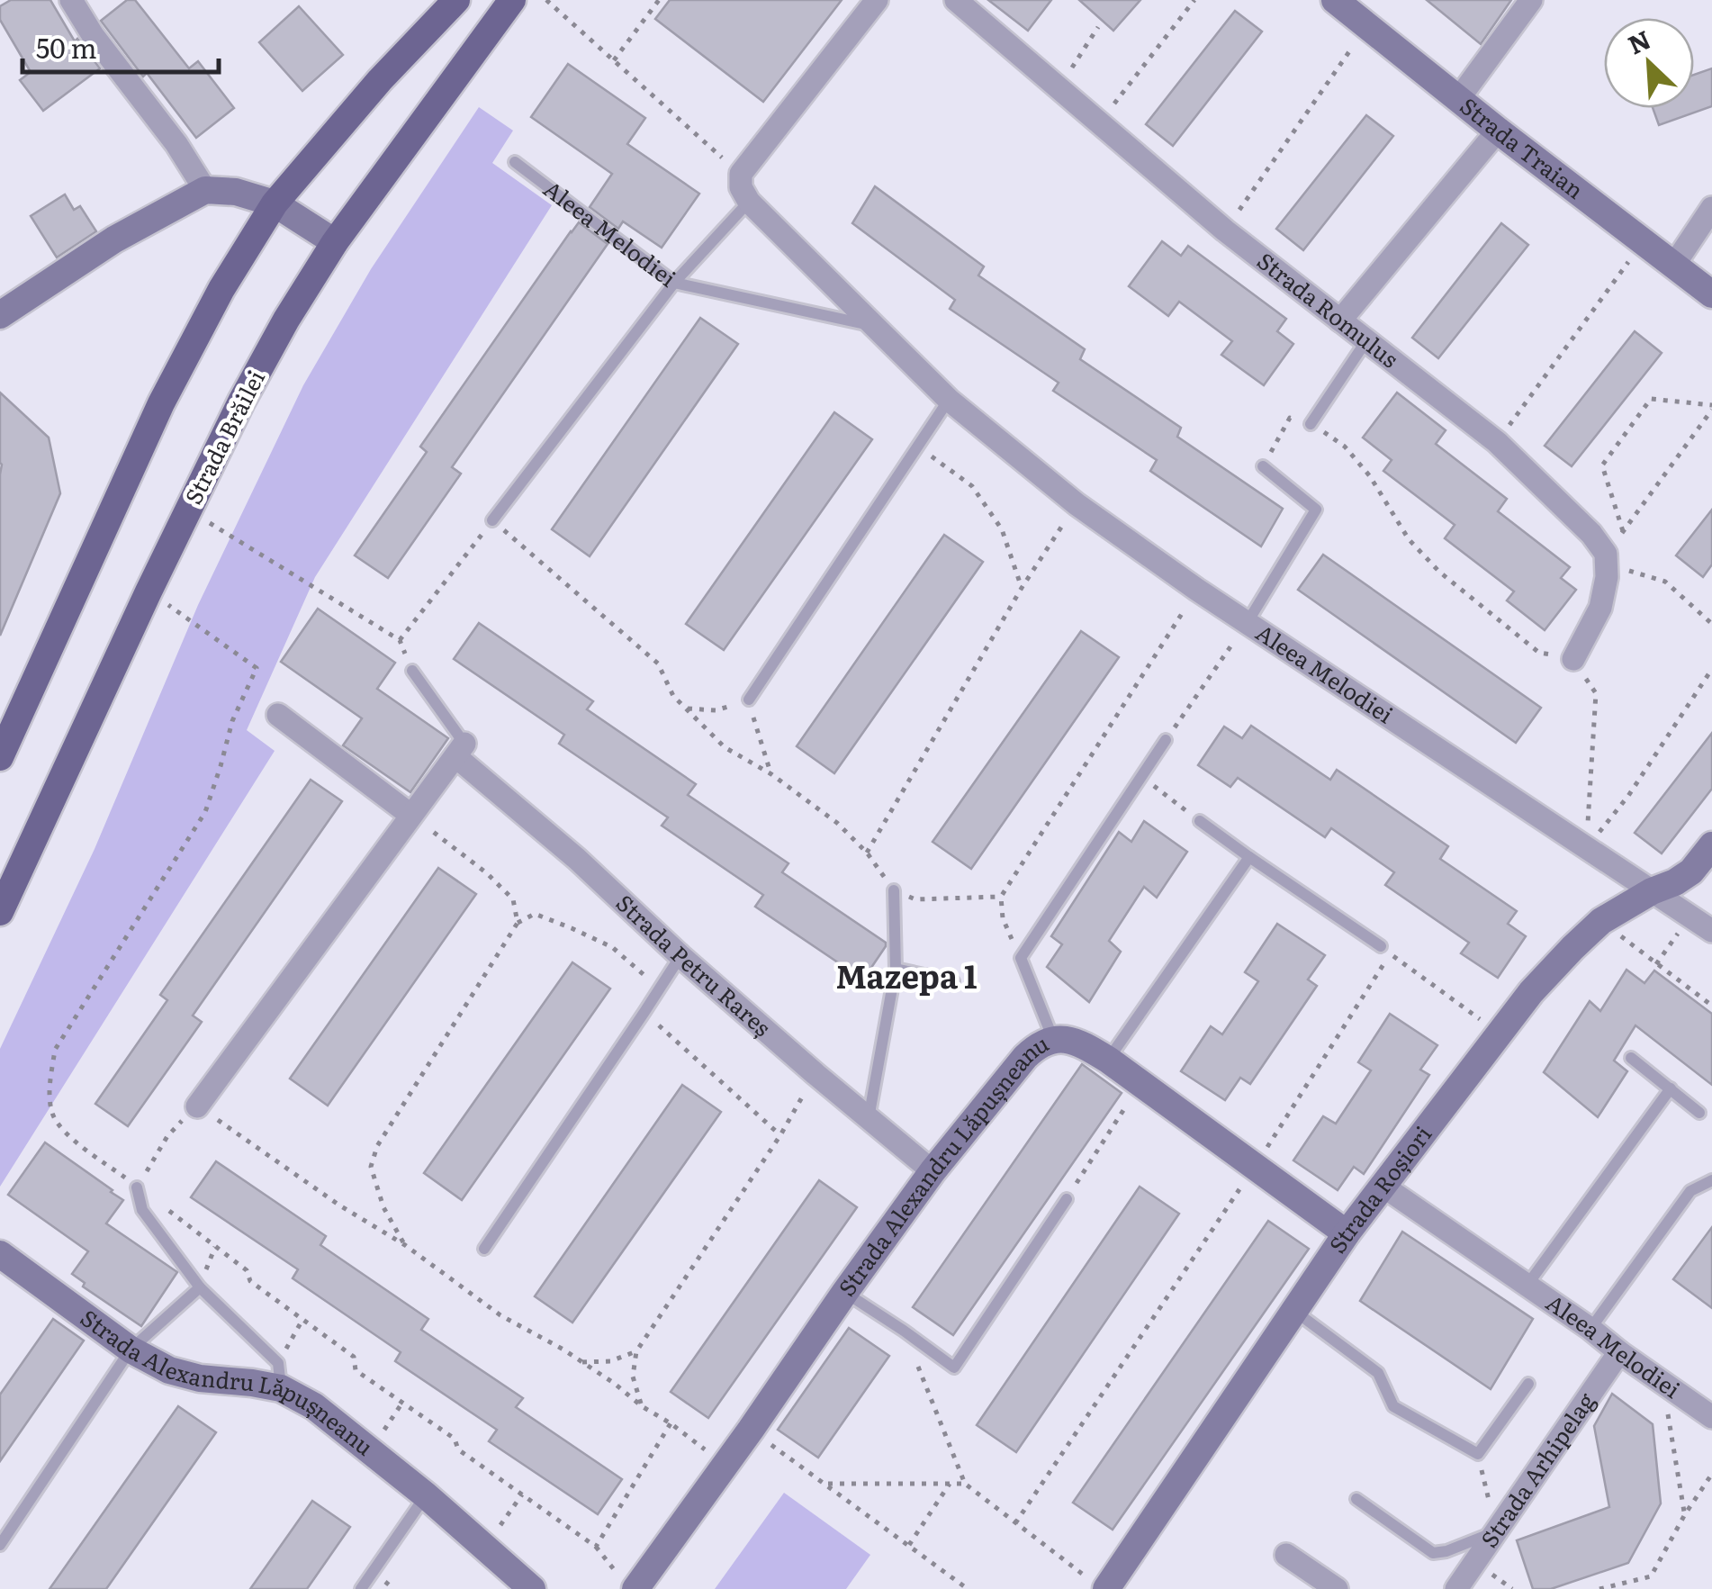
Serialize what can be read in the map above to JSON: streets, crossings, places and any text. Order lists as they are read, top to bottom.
{
  "streets": {
    "main road": ["Strada Brăilei"],
    "street": [
      "Strada Traian",
      "Aleea Melodiei",
      "Strada Romulus",
      "Strada Petru Rareș",
      "Strada Alexandru Lăpușneanu",
      "Strada Roșiori",
      "Strada Arhipelag"
    ]
  },
  "crossings": [
    ["Aleea Melodiei", "Strada Roșiori"],
    ["Aleea Melodiei", "Strada Arhipelag"],
    ["Strada Petru Rareș", "Strada Alexandru Lăpușneanu"],
    ["Strada Alexandru Lăpușneanu", "Strada Roșiori"]
  ],
  "districts": ["Mazepa 1"],
  "scale_bar": "50 m",
  "north": "top left"
}
